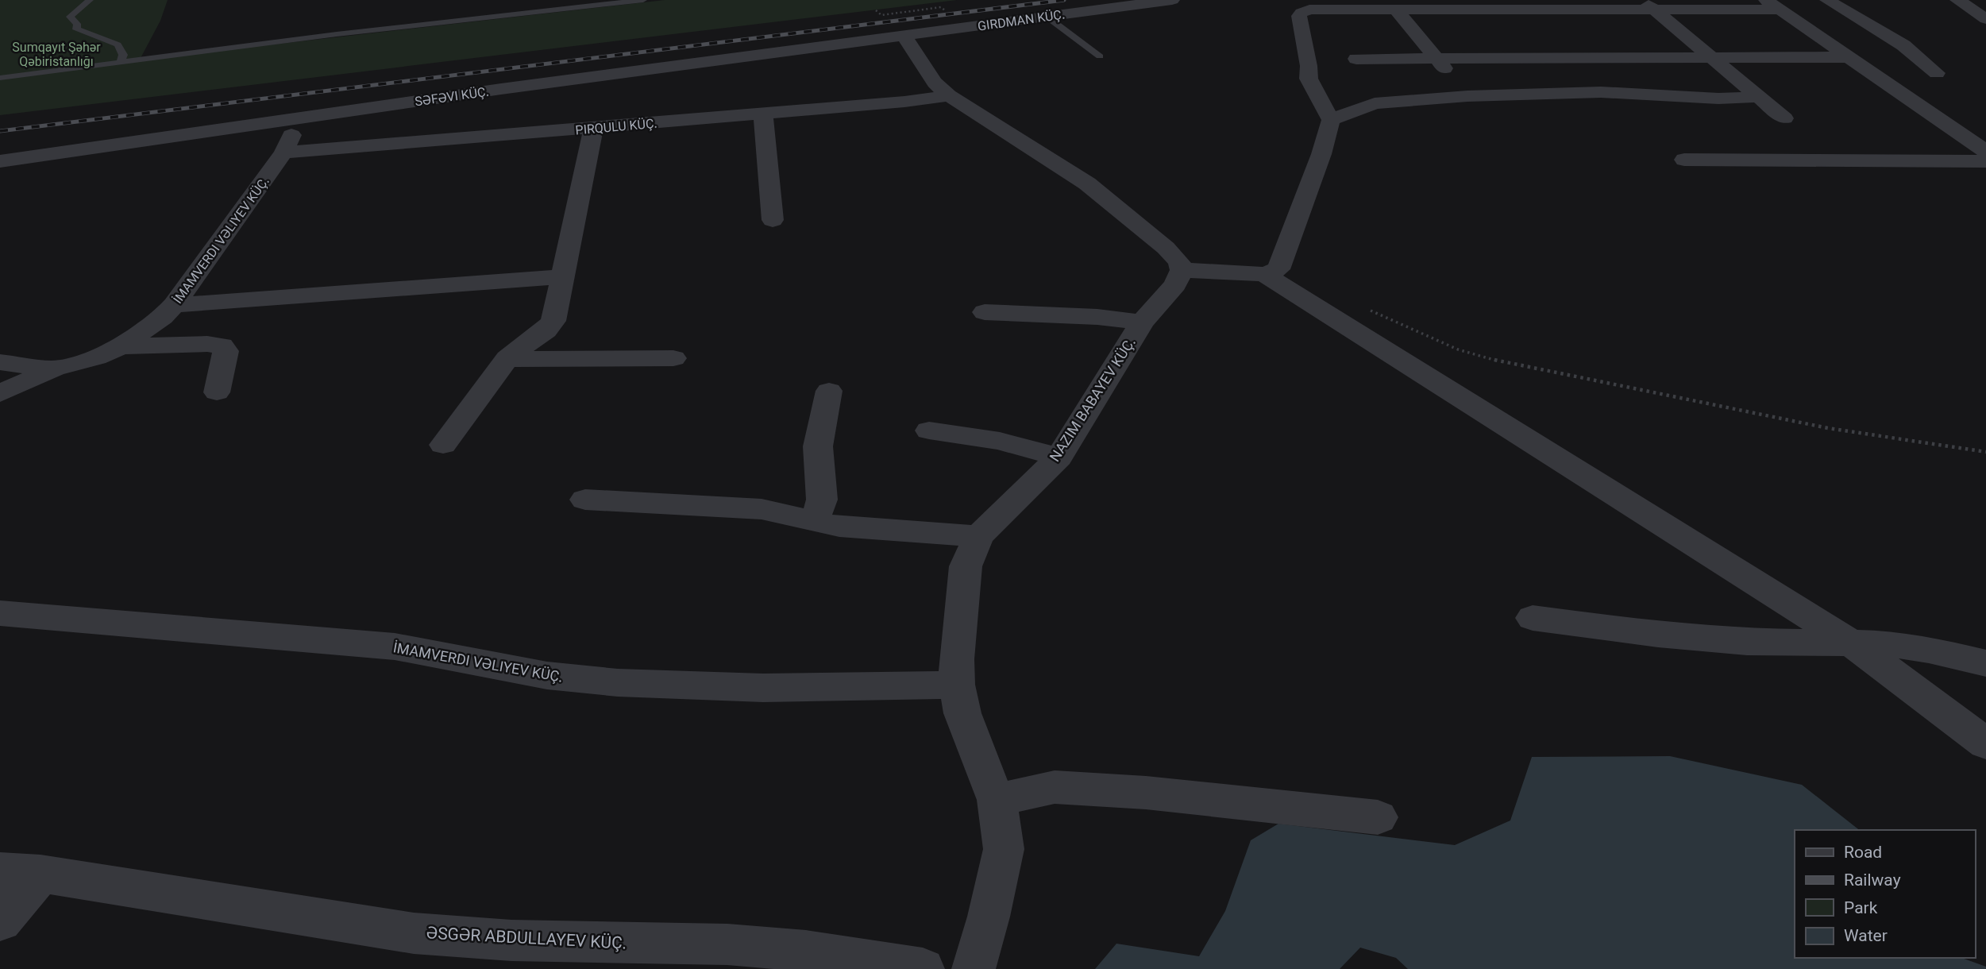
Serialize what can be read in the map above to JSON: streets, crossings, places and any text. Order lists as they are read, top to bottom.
{
  "streets": {
    "street": [
      "GIRDMAN KÜÇ.",
      "SƏFƏVI KÜÇ.",
      "PIRQULU KÜÇ.",
      "İMAMVERDI VƏLIYEV KÜÇ.",
      "NAZIM BABAYEV KÜÇ.",
      "ƏSGƏR ABDULLAYEV KÜÇ."
    ]
  },
  "crossings": [
    ["GIRDMAN KÜÇ.", "SƏFƏVI KÜÇ."],
    ["SƏFƏVI KÜÇ.", "İMAMVERDI VƏLIYEV KÜÇ."],
    ["PIRQULU KÜÇ.", "İMAMVERDI VƏLIYEV KÜÇ."],
    ["İMAMVERDI VƏLIYEV KÜÇ.", "NAZIM BABAYEV KÜÇ."]
  ],
  "parks": ["Sumqayıt Şəhər Qəbiristanlığı"],
  "legend": [
    "Road",
    "Railway",
    "Park",
    "Water"
  ]
}
